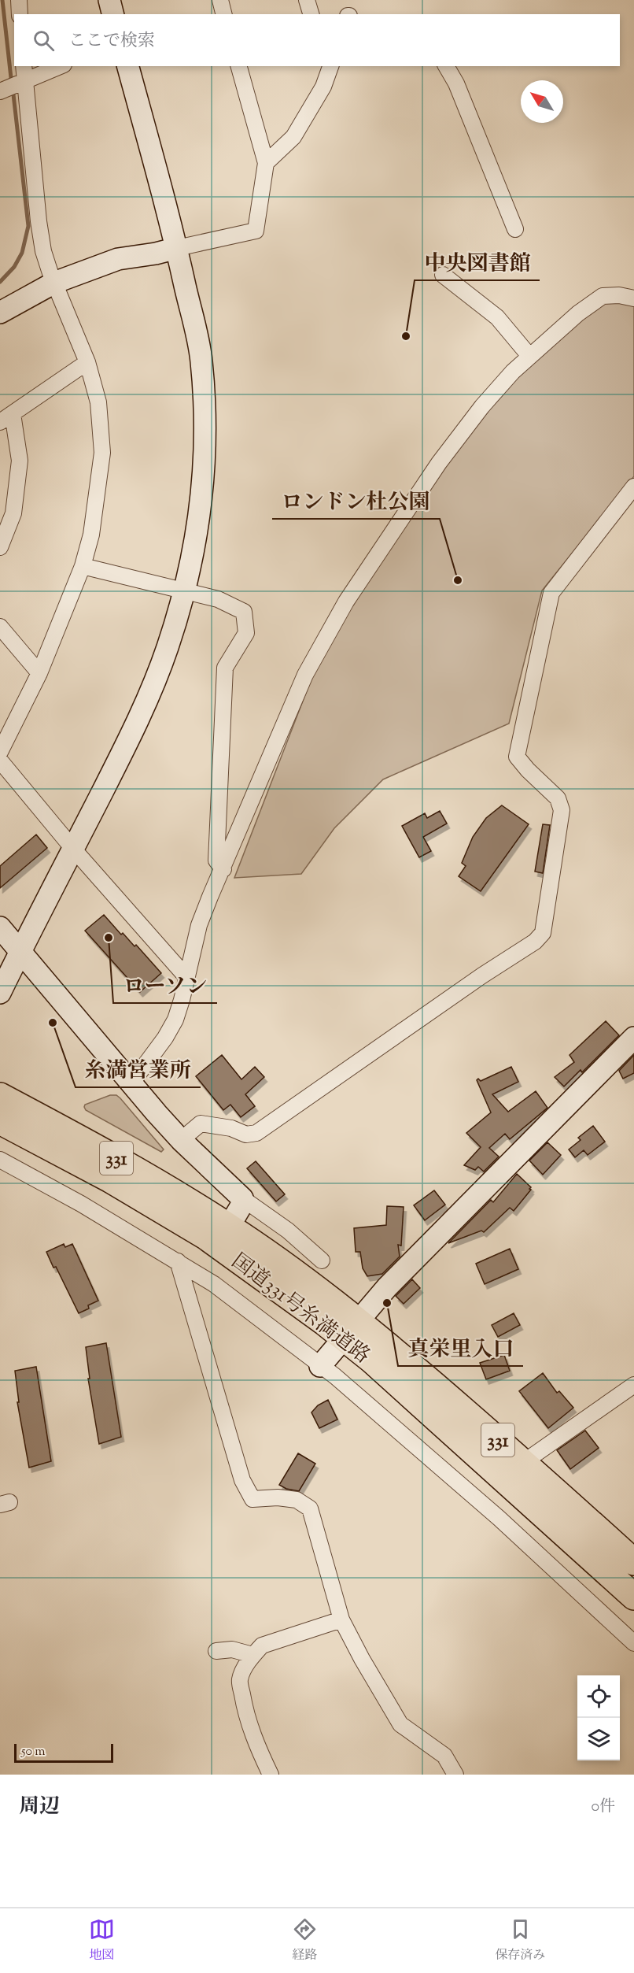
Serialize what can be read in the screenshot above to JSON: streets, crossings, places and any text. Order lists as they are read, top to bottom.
{
  "streets": {
    "highway": ["331", "国道331号糸満道路"]
  },
  "places": [
    "中央図書館",
    "ロンドン杜公園",
    "ローソン",
    "糸満営業所",
    "真栄里入口"
  ],
  "scale_bar": "50 m",
  "north": "top left",
  "page": {
    "search": "ここで検索",
    "scale": "50 m",
    "heading": ["周辺", "0件"],
    "nav": ["地図", "経路", "保存済み"]
  }
}
